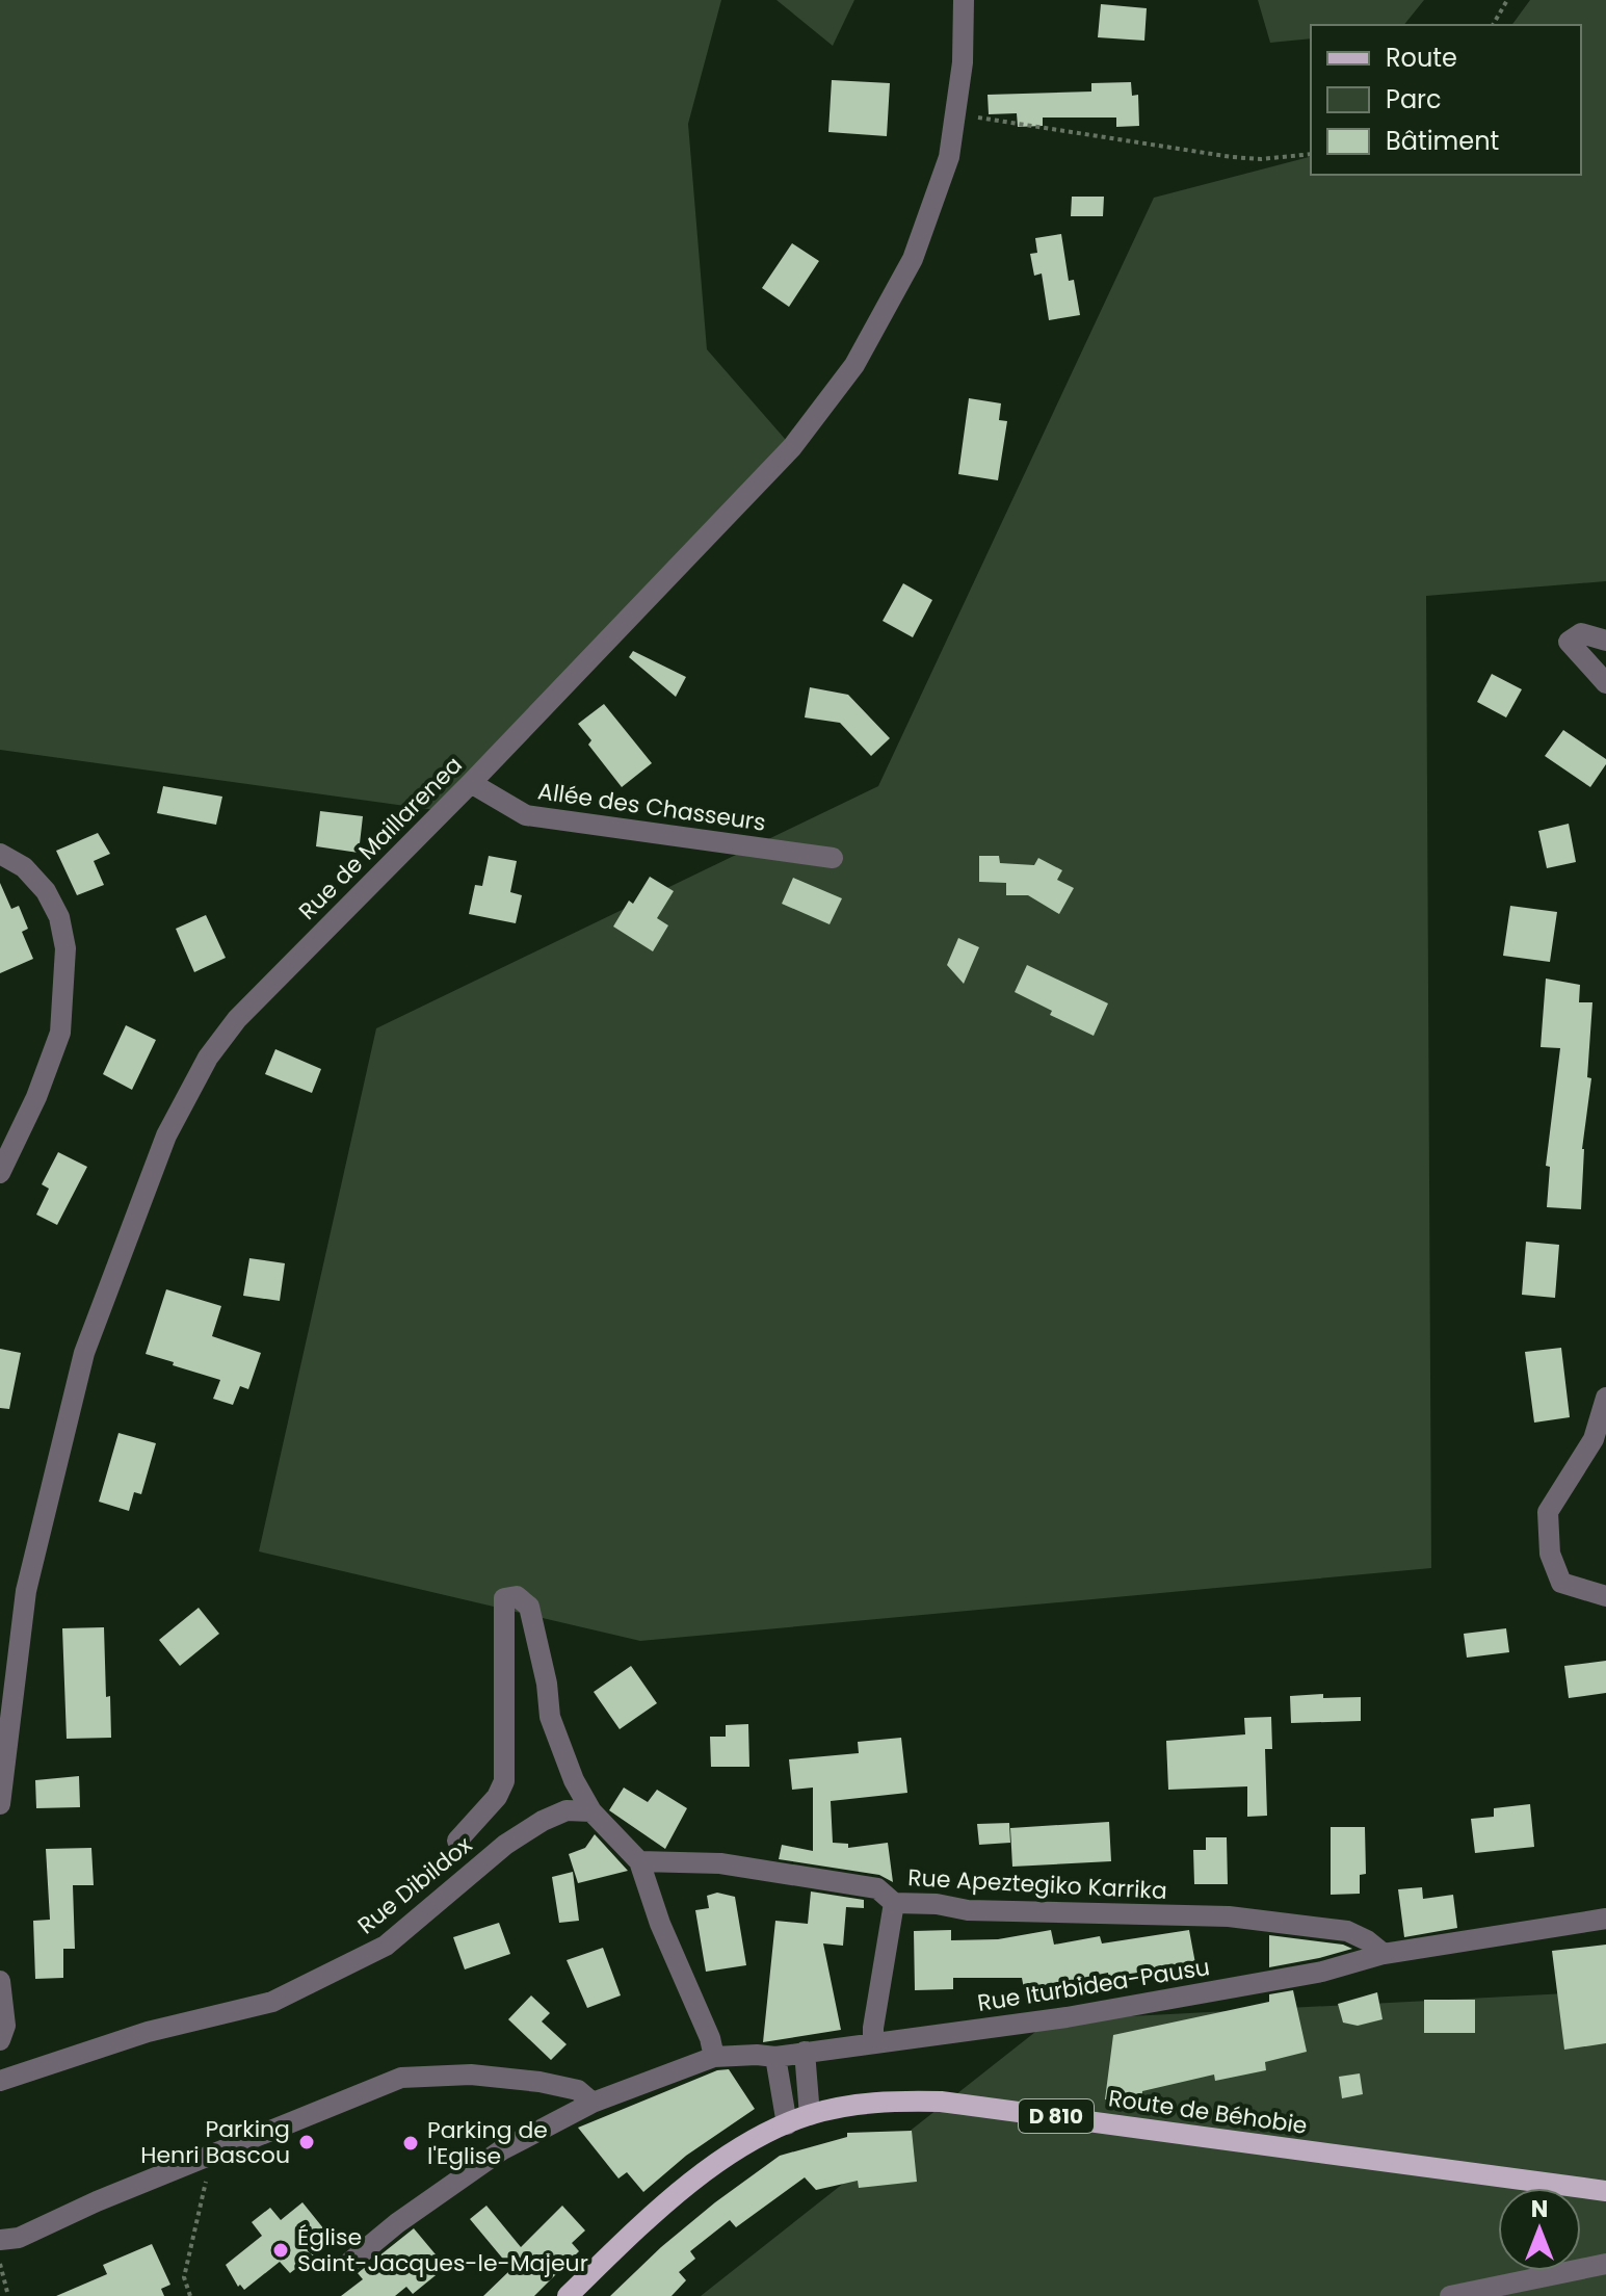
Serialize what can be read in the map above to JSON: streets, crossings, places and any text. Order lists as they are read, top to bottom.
{
  "streets": {
    "main road": ["Route de Béhobie", "D 810"],
    "street": [
      "Allée des Chasseurs",
      "Rue de Maillarenea",
      "Rue Apeztegiko Karrika",
      "Rue Dibildox",
      "Rue Iturbidea-Pausu"
    ]
  },
  "crossings": [
    ["Allée des Chasseurs", "Rue de Maillarenea"],
    ["Rue Apeztegiko Karrika", "Rue Iturbidea-Pausu"]
  ],
  "places": ["Parking Henri Bascou", "Parking de l'Eglise", "Église Saint-Jacques-le-Majeur"],
  "legend": ["Route", "Parc", "Bâtiment"],
  "north": "top"
}
